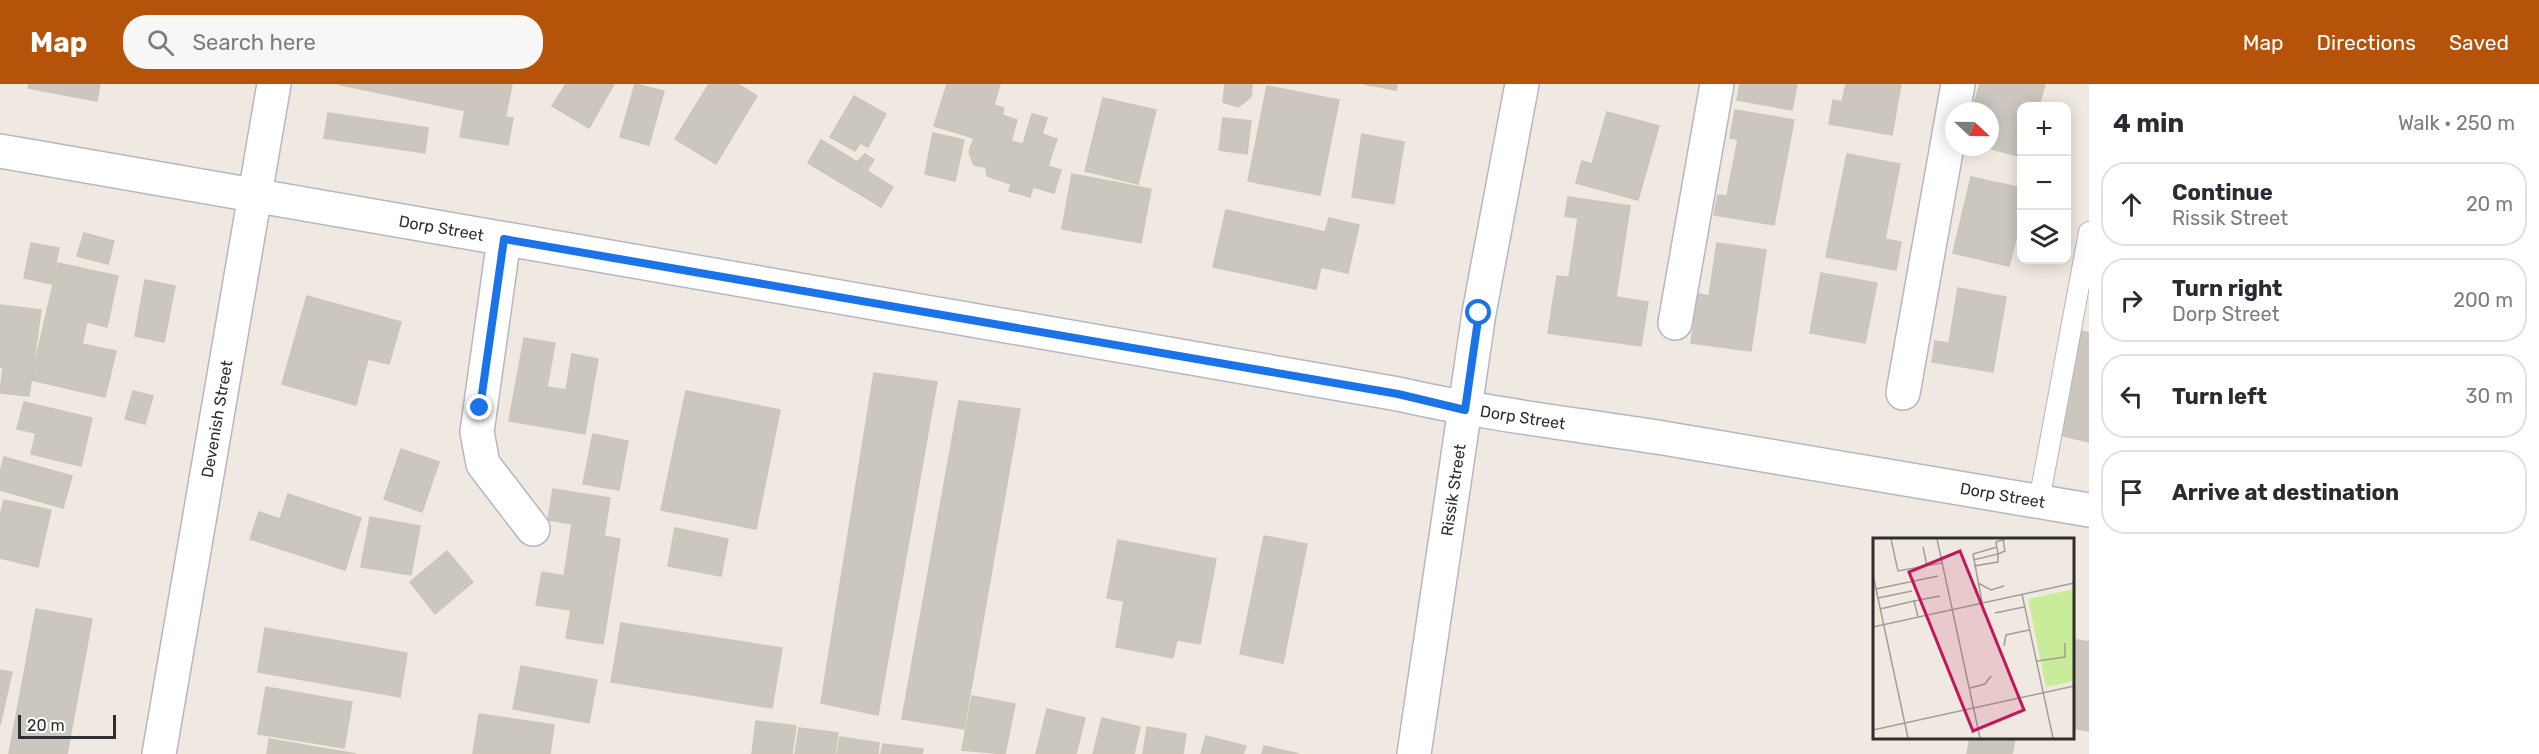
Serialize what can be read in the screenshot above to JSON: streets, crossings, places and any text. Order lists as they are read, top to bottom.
{
  "streets": {
    "street": ["Dorp Street", "Devenish Street", "Rissik Street"]
  },
  "crossings": [
    ["Dorp Street", "Devenish Street"],
    ["Dorp Street", "Rissik Street"]
  ],
  "scale_bar": "20 m",
  "north": "right",
  "page": {
    "header": "Map",
    "search": "Search here",
    "nav": ["Map", "Directions", "Saved"],
    "heading": ["4 min", "Walk · 250 m"],
    "map_buttons": ["+", "−"],
    "list": [
      ["Continue", "Rissik Street", "20 m"],
      ["Turn right", "Dorp Street", "200 m"],
      ["Turn left", "30 m"],
      "Arrive at destination"
    ],
    "scale": "20 m"
  }
}
